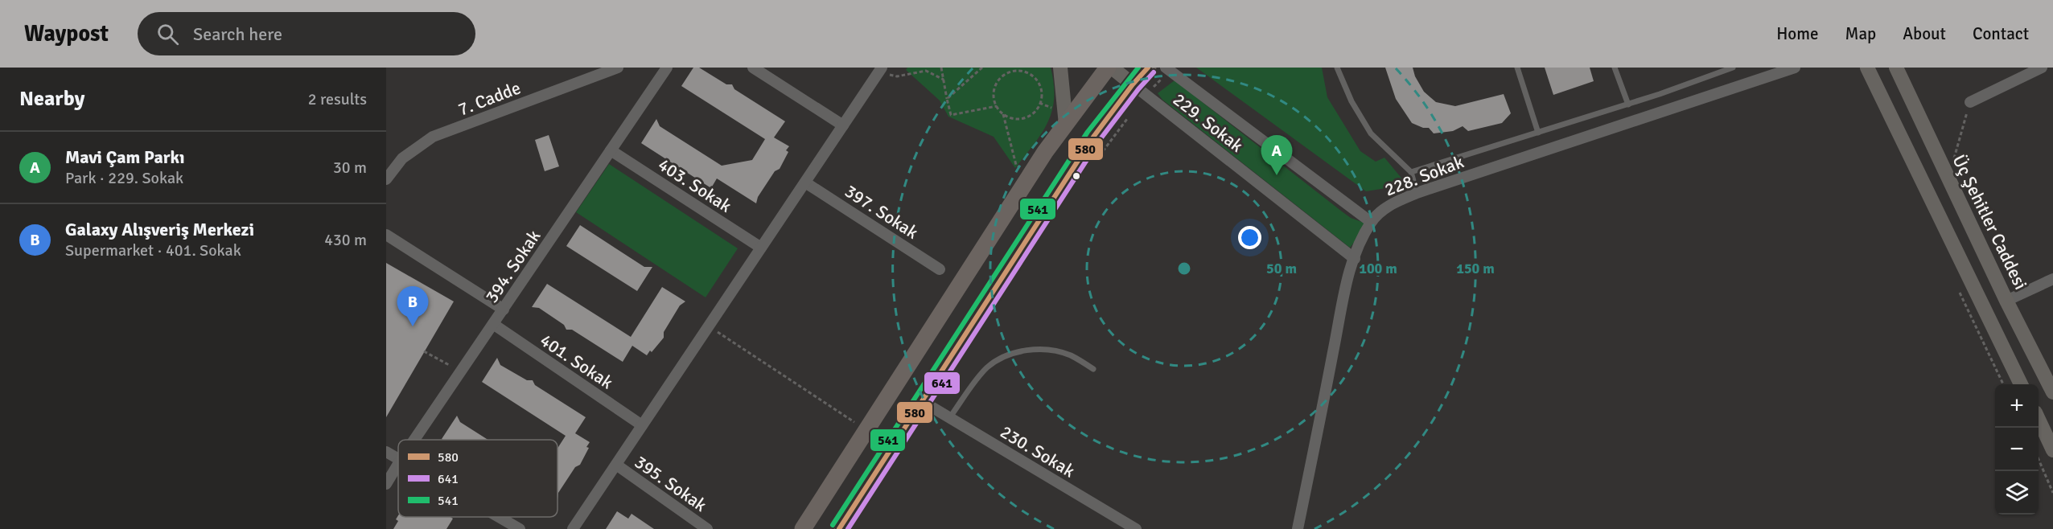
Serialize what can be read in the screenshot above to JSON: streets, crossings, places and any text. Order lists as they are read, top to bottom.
{
  "streets": {
    "main road": ["Üç Şehitler Caddesi"],
    "street": [
      "7. Cadde",
      "229. Sokak",
      "228. Sokak",
      "403. Sokak",
      "397. Sokak",
      "394. Sokak",
      "401. Sokak",
      "230. Sokak",
      "395. Sokak"
    ]
  },
  "crossings": [
    ["229. Sokak", "228. Sokak"],
    ["403. Sokak", "394. Sokak"],
    ["394. Sokak", "401. Sokak"]
  ],
  "lines": ["transit line 580", "transit line 541", "transit line 641"],
  "legend": ["580", "641", "541"],
  "page": {
    "header": "Waypost",
    "search": "Search here",
    "nav": [
      "Home",
      "Map",
      "About",
      "Contact"
    ],
    "heading": ["Nearby", "2 results"],
    "list": [
      {
        "mark": "A",
        "name": "Mavi Çam Parkı",
        "note": "Park · 229. Sokak",
        "value": "30 m"
      },
      {
        "mark": "B",
        "name": "Galaxy Alışveriş Merkezi",
        "note": "Supermarket · 401. Sokak",
        "value": "430 m"
      }
    ],
    "pins": ["A", "B"],
    "map_buttons": ["+", "−"]
  },
  "rings": ["50 m", "100 m", "150 m"]
}
